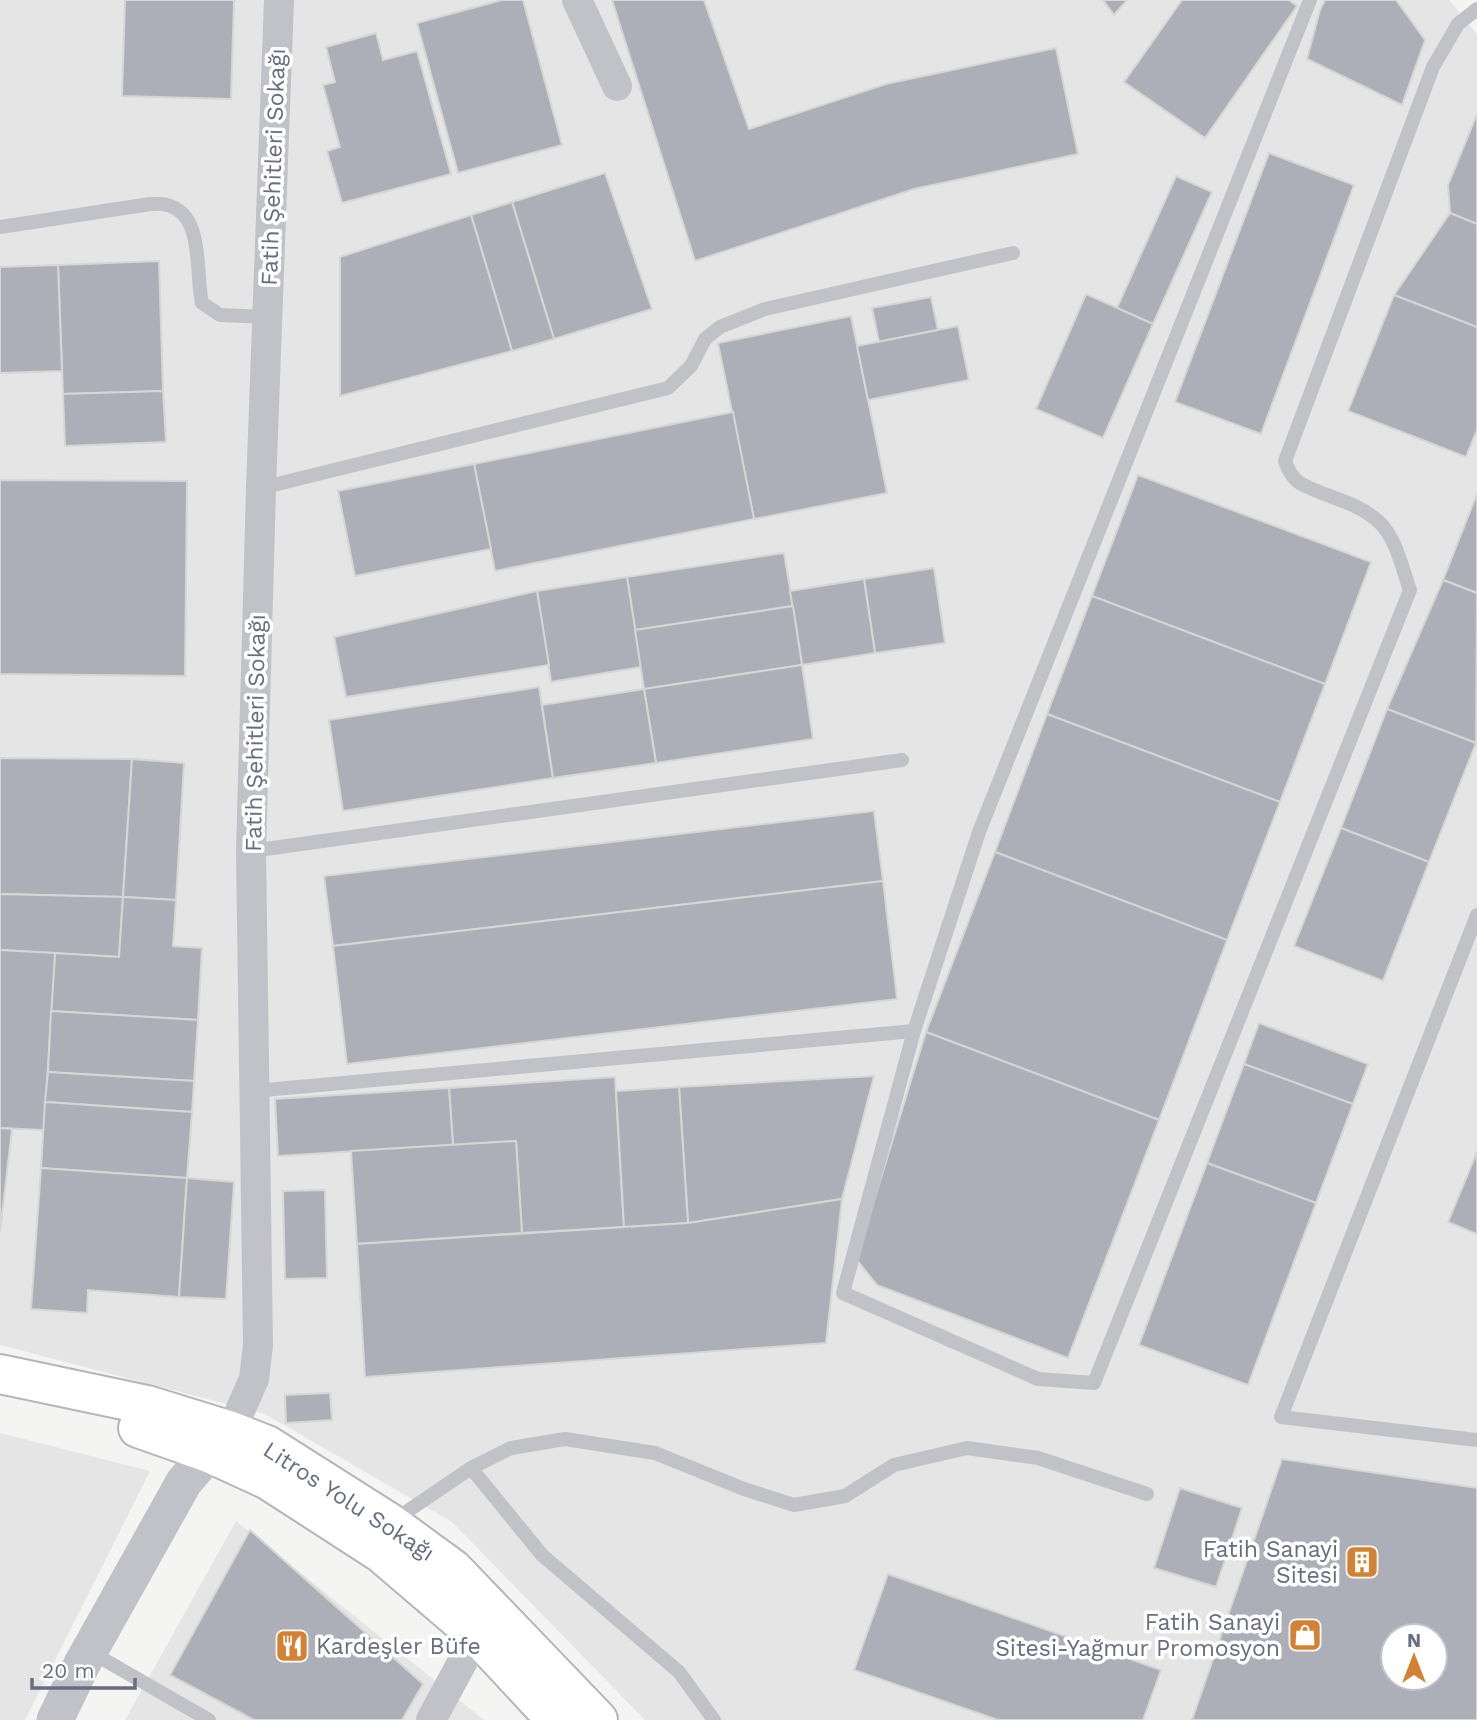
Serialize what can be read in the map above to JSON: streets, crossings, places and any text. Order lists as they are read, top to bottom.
{
  "streets": {
    "main road": ["Litros Yolu Sokağı"],
    "street": ["Fatih Şehitleri Sokağı"]
  },
  "crossings": [
    ["Fatih Şehitleri Sokağı", "Litros Yolu Sokağı"]
  ],
  "places": {
    "building": ["Fatih Sanayi Sitesi"],
    "shop": ["Fatih Sanayi Sitesi-Yağmur Promosyon"],
    "restaurant": ["Kardeşler Büfe"]
  },
  "scale_bar": "20 m",
  "north": "top"
}
